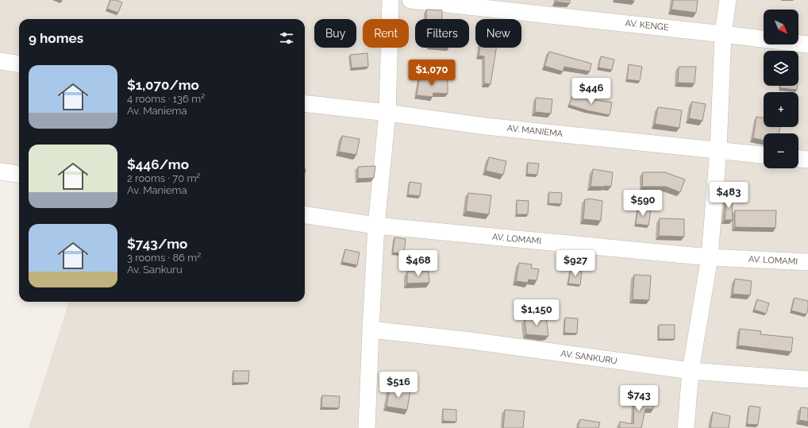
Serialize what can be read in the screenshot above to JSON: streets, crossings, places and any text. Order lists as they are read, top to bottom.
{
  "streets": {
    "street": [
      "AV. KENGE",
      "AV. MANIEMA",
      "AV. LOMAMI",
      "AV. SANKURU"
    ]
  },
  "north": "bottom right",
  "page": {
    "map_buttons": ["+", "−"],
    "chip": [
      "Buy",
      "Rent",
      "Filters",
      "New"
    ],
    "heading": "9 homes",
    "list": [
      {
        "name": "$1,070/mo",
        "note": "4 rooms · 136 m² · Av. Maniema"
      },
      {
        "name": "$446/mo",
        "note": "2 rooms · 70 m² · Av. Maniema"
      },
      {
        "name": "$743/mo",
        "note": "3 rooms · 86 m² · Av. Sankuru"
      }
    ],
    "price": [
      "$1,070",
      "$446",
      "$483",
      "$590",
      "$468",
      "$927",
      "$1,150",
      "$516",
      "$743"
    ]
  }
}
